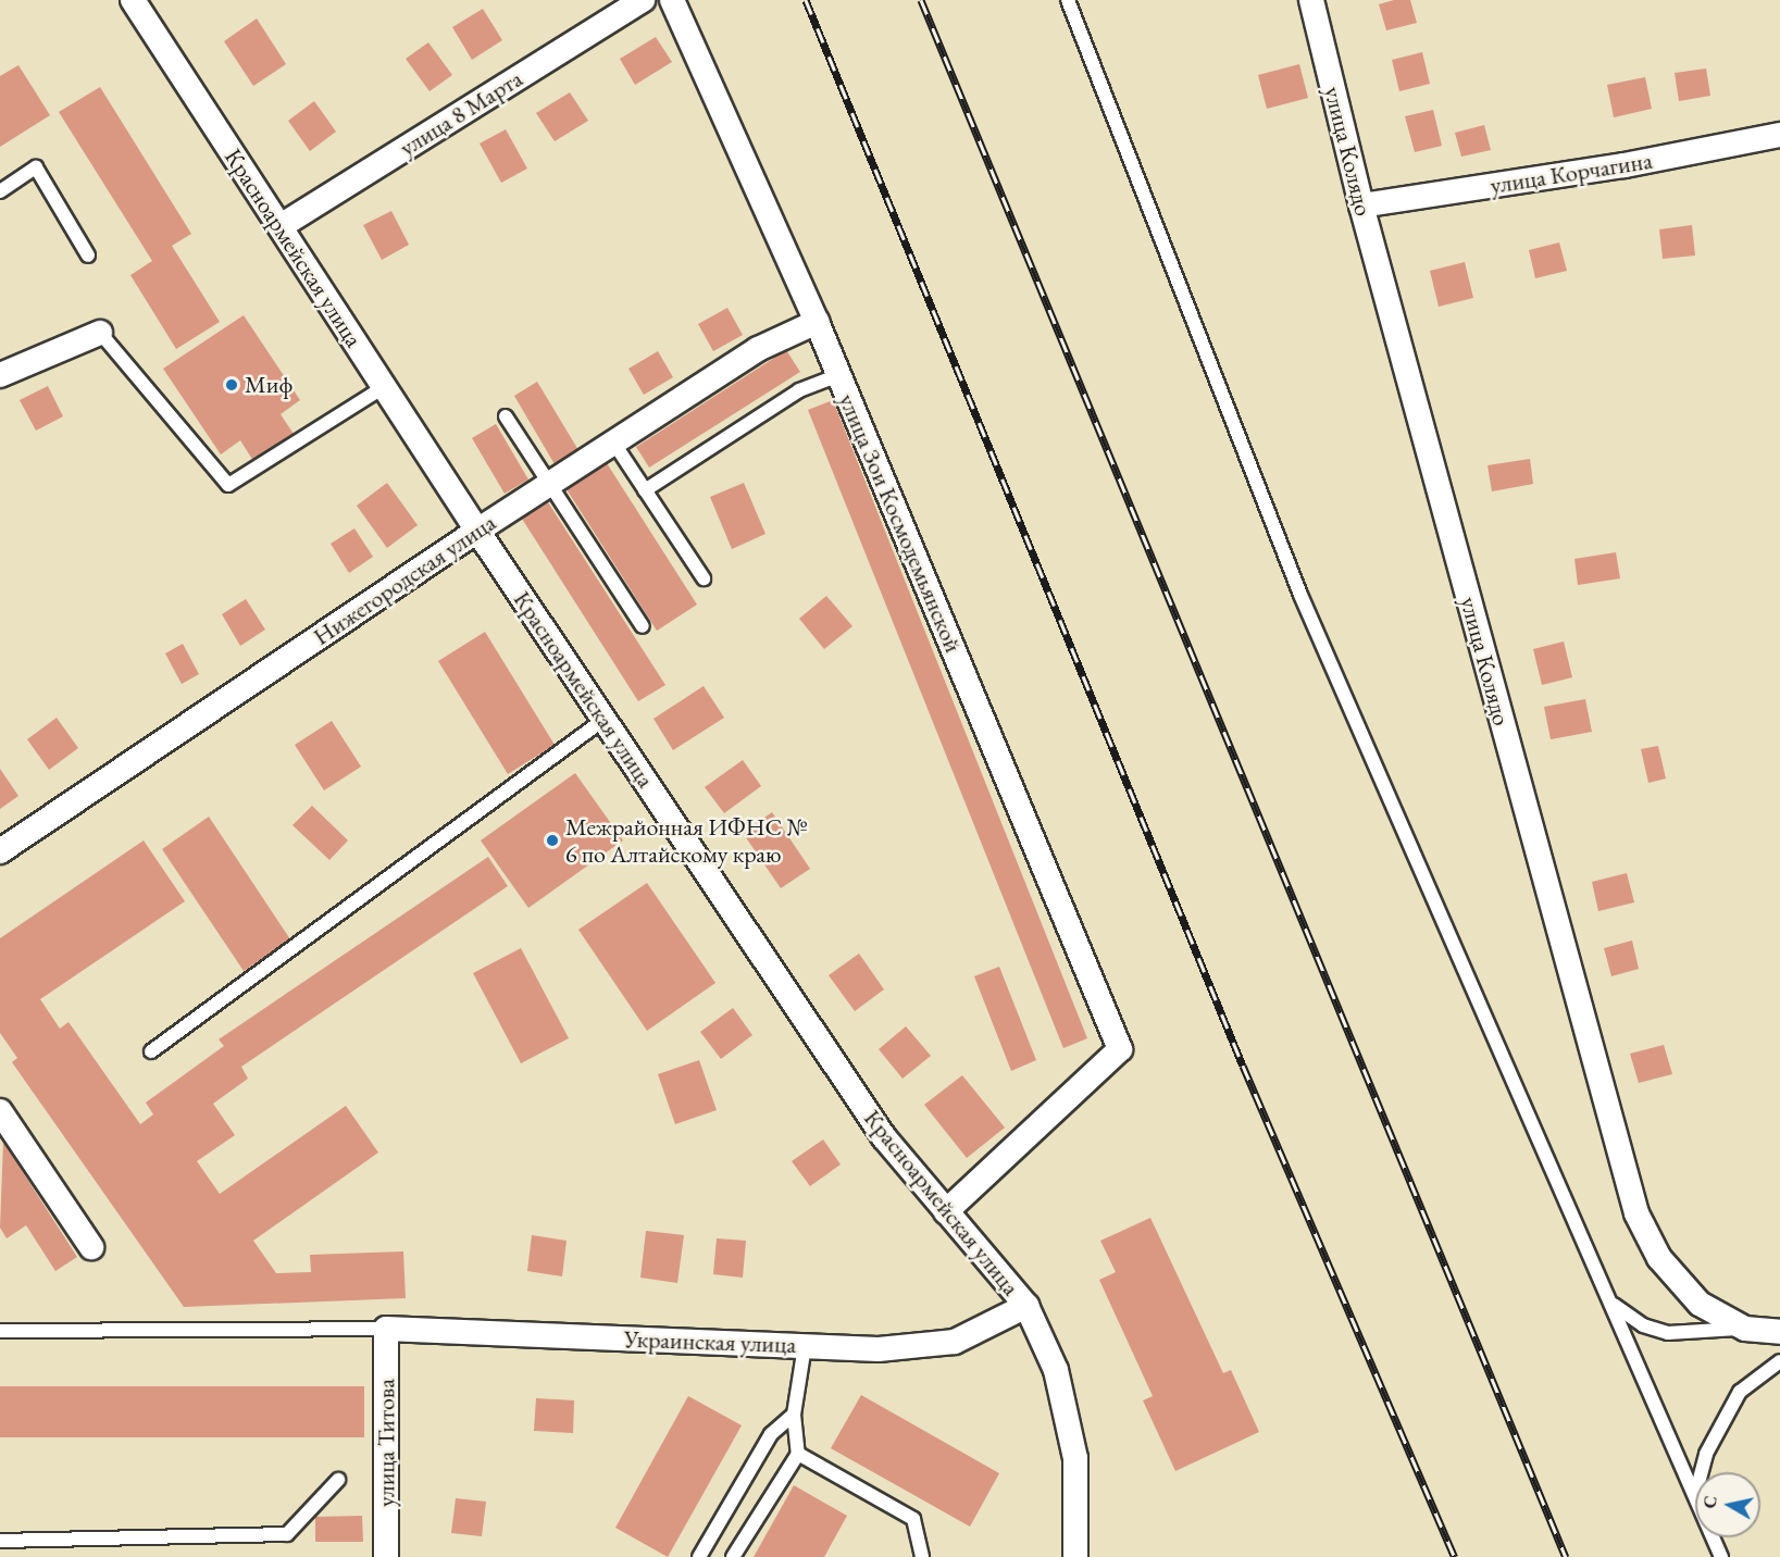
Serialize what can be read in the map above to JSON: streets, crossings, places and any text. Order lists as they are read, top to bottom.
{
  "streets": {
    "street": [
      "улица 8 Марта",
      "улица Колядо",
      "улица Корчагина",
      "Красноармейская улица",
      "улица Зои Космодемьянской",
      "Нижегородская улица",
      "Украинская улица",
      "улица Титова"
    ]
  },
  "crossings": [
    ["улица 8 Марта", "Красноармейская улица"],
    ["улица Колядо", "улица Корчагина"],
    ["Красноармейская улица", "улица Зои Космодемьянской"],
    ["Красноармейская улица", "Нижегородская улица"],
    ["Красноармейская улица", "Украинская улица"],
    ["улица Зои Космодемьянской", "Нижегородская улица"],
    ["Украинская улица", "улица Титова"]
  ],
  "places": ["Миф", "Межрайонная ИФНС № 6 по Алтайскому краю"],
  "north": "left"
}
